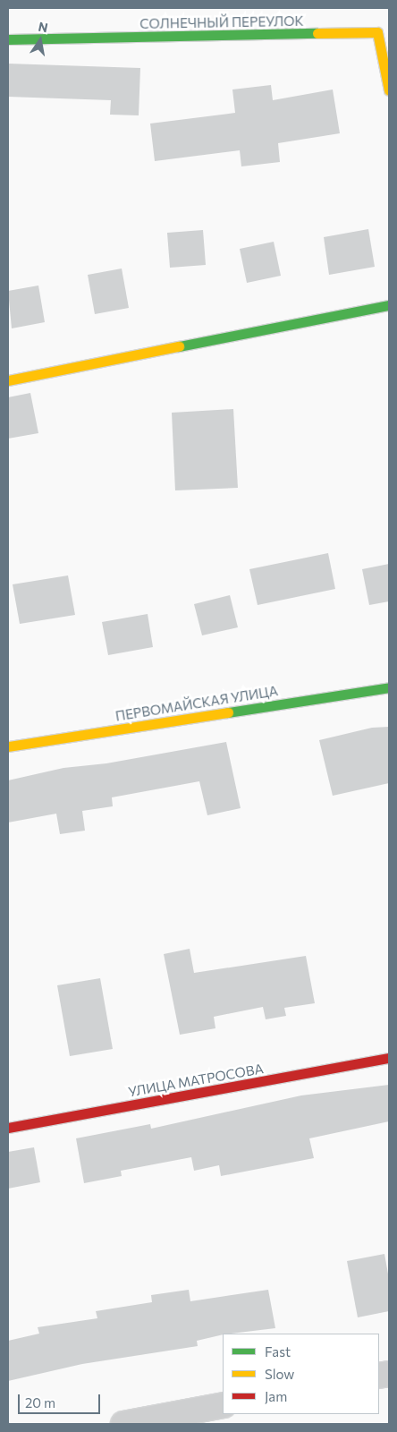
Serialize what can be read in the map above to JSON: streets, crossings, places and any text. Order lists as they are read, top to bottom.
{
  "streets": {
    "street": ["СОЛНЕЧНЫЙ ПЕРЕУЛОК", "ПЕРВОМАЙСКАЯ УЛИЦА", "УЛИЦА МАТРОСОВА"]
  },
  "legend": ["Fast", "Slow", "Jam"],
  "scale_bar": "20 m",
  "north": "top"
}
